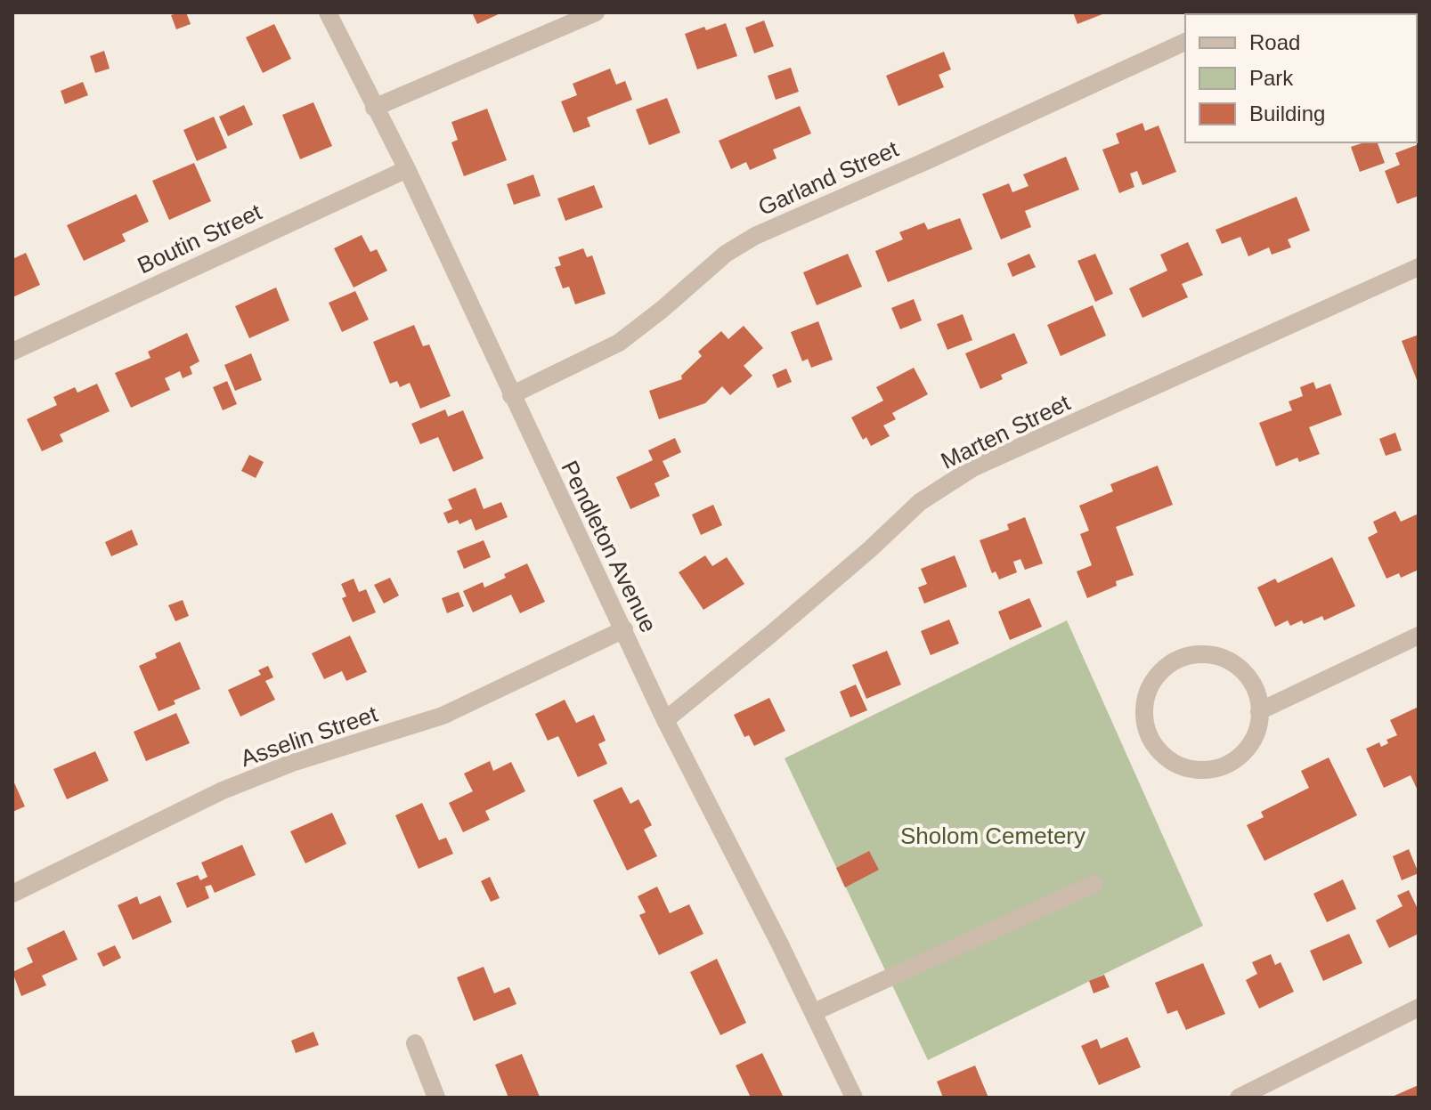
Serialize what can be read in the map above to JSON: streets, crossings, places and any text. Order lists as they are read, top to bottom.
{
  "streets": {
    "street": [
      "Garland Street",
      "Boutin Street",
      "Marten Street",
      "Pendleton Avenue",
      "Asselin Street"
    ]
  },
  "crossings": [
    ["Garland Street", "Pendleton Avenue"],
    ["Boutin Street", "Pendleton Avenue"],
    ["Marten Street", "Pendleton Avenue"],
    ["Pendleton Avenue", "Asselin Street"]
  ],
  "parks": ["Sholom Cemetery"],
  "legend": ["Road", "Park", "Building"]
}
